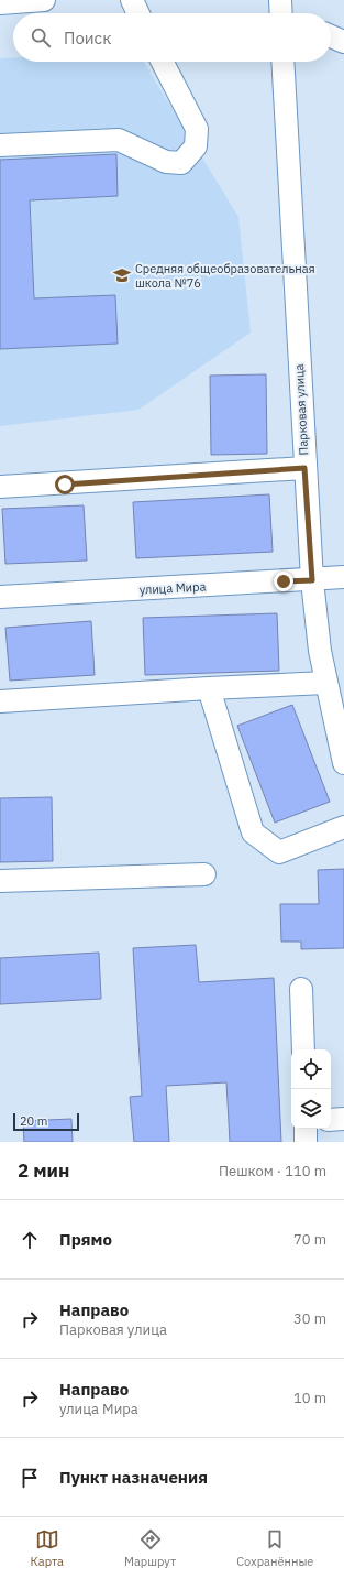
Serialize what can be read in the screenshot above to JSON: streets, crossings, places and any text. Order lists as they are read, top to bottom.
{
  "streets": {
    "street": ["Парковая улица", "улица Мира"]
  },
  "crossings": [
    ["Парковая улица", "улица Мира"]
  ],
  "places": {
    "school or university": ["Средняя общеобразовательная школа №76"]
  },
  "scale_bar": "20 m",
  "page": {
    "search": "Поиск",
    "scale": "20 m",
    "heading": ["2 мин", "Пешком · 110 m"],
    "list": [
      ["Прямо", "70 m"],
      ["Направо", "Парковая улица", "30 m"],
      ["Направо", "улица Мира", "10 m"],
      "Пункт назначения"
    ],
    "nav": ["Карта", "Маршрут", "Сохранённые"]
  }
}
